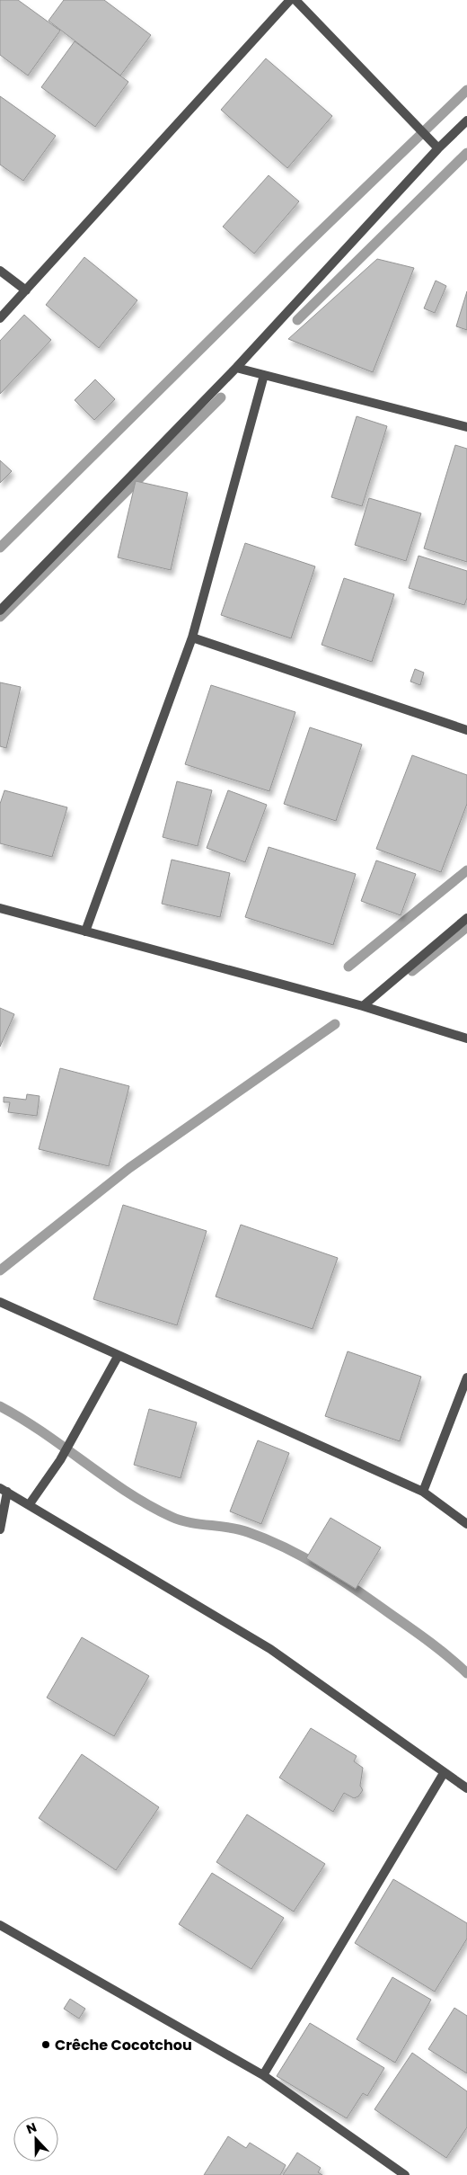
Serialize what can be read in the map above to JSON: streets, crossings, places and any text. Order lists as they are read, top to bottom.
{
  "places": ["Crêche Cocotchou"],
  "north": "top"
}
